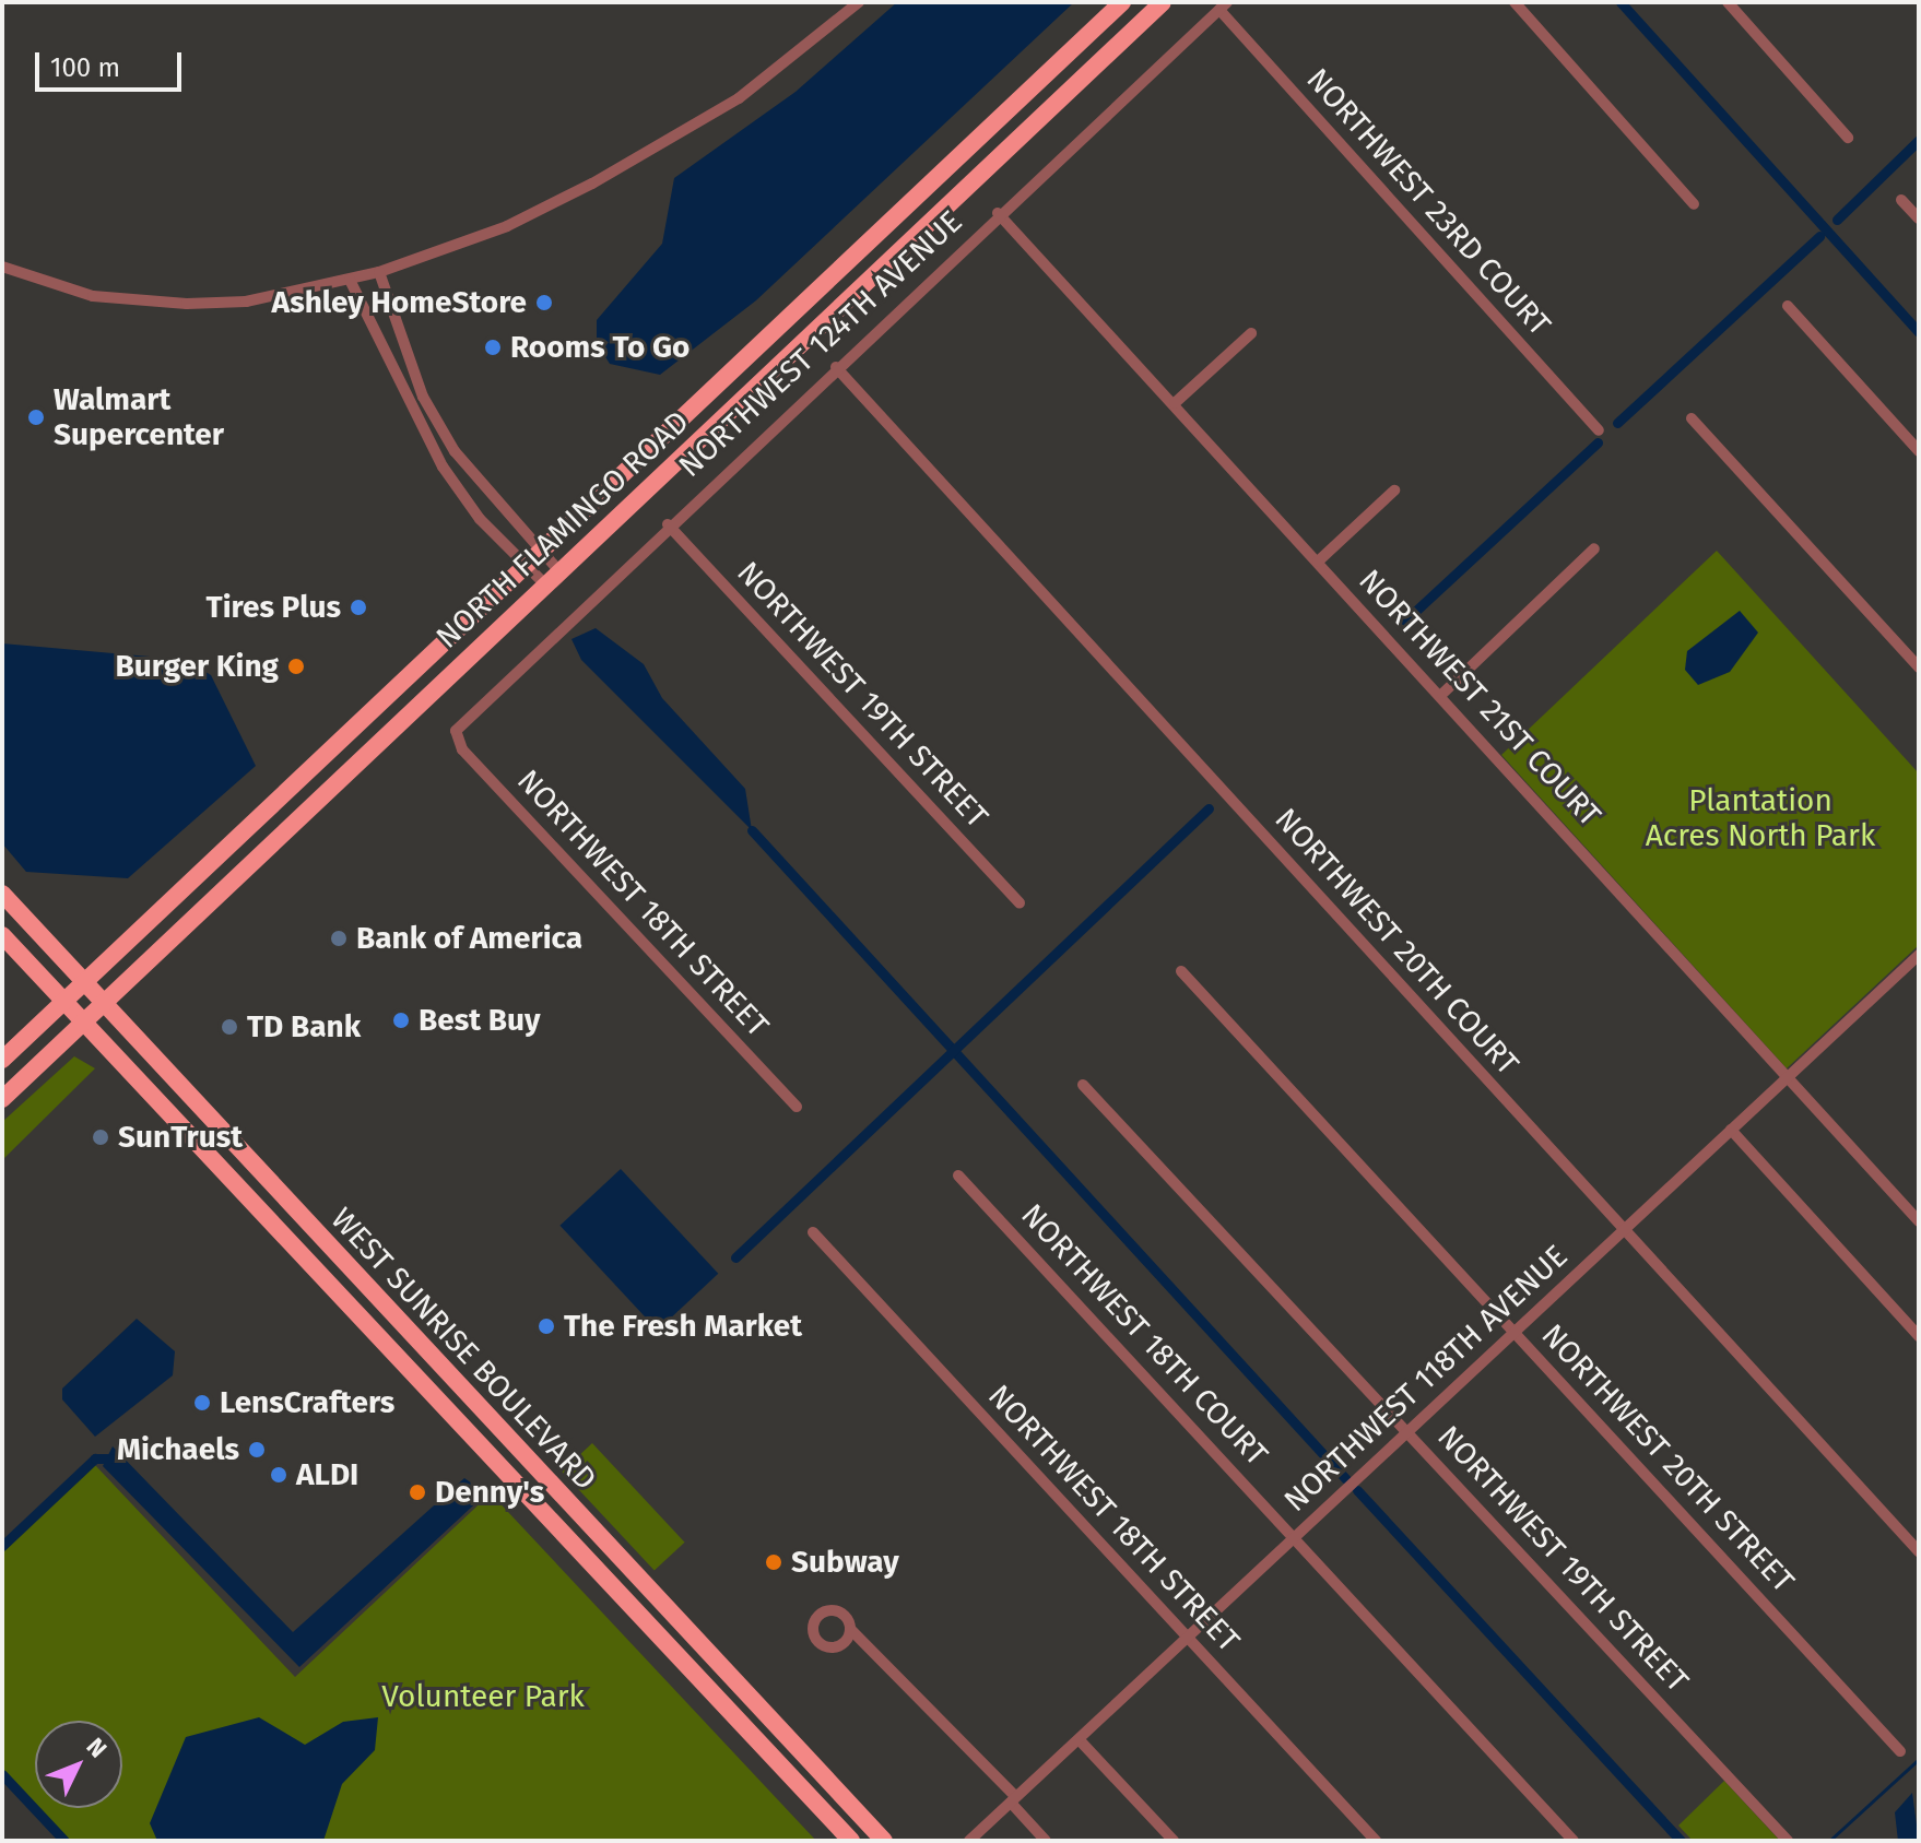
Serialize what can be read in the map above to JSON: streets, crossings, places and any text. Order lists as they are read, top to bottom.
{
  "streets": {
    "highway": ["NORTH FLAMINGO ROAD", "WEST SUNRISE BOULEVARD"],
    "street": [
      "NORTHWEST 23RD COURT",
      "NORTHWEST 124TH AVENUE",
      "NORTHWEST 19TH STREET",
      "NORTHWEST 21ST COURT",
      "NORTHWEST 18TH STREET",
      "NORTHWEST 20TH COURT",
      "NORTHWEST 18TH COURT",
      "NORTHWEST 118TH AVENUE",
      "NORTHWEST 20TH STREET"
    ]
  },
  "crossings": [
    ["NORTHWEST 23RD COURT", "NORTHWEST 124TH AVENUE"],
    ["NORTHWEST 124TH AVENUE", "NORTHWEST 19TH STREET"],
    ["NORTHWEST 124TH AVENUE", "NORTHWEST 21ST COURT"],
    ["NORTHWEST 124TH AVENUE", "NORTHWEST 18TH STREET"],
    ["NORTHWEST 124TH AVENUE", "NORTHWEST 20TH COURT"],
    ["NORTH FLAMINGO ROAD", "WEST SUNRISE BOULEVARD"],
    ["NORTHWEST 19TH STREET", "NORTHWEST 118TH AVENUE"],
    ["NORTHWEST 21ST COURT", "NORTHWEST 118TH AVENUE"],
    ["NORTHWEST 18TH STREET", "NORTHWEST 118TH AVENUE"],
    ["NORTHWEST 20TH COURT", "NORTHWEST 118TH AVENUE"],
    ["NORTHWEST 18TH COURT", "NORTHWEST 118TH AVENUE"],
    ["NORTHWEST 118TH AVENUE", "NORTHWEST 20TH STREET"]
  ],
  "parks": ["Plantation Acres North Park", "Volunteer Park"],
  "places": [
    "Ashley HomeStore",
    "Rooms To Go",
    "Walmart Supercenter",
    "Tires Plus",
    "Burger King",
    "Bank of America",
    "Best Buy",
    "TD Bank",
    "SunTrust",
    "The Fresh Market",
    "LensCrafters",
    "Michaels",
    "ALDI",
    "Denny's",
    "Subway"
  ],
  "scale_bar": "100 m",
  "north": "top right"
}
